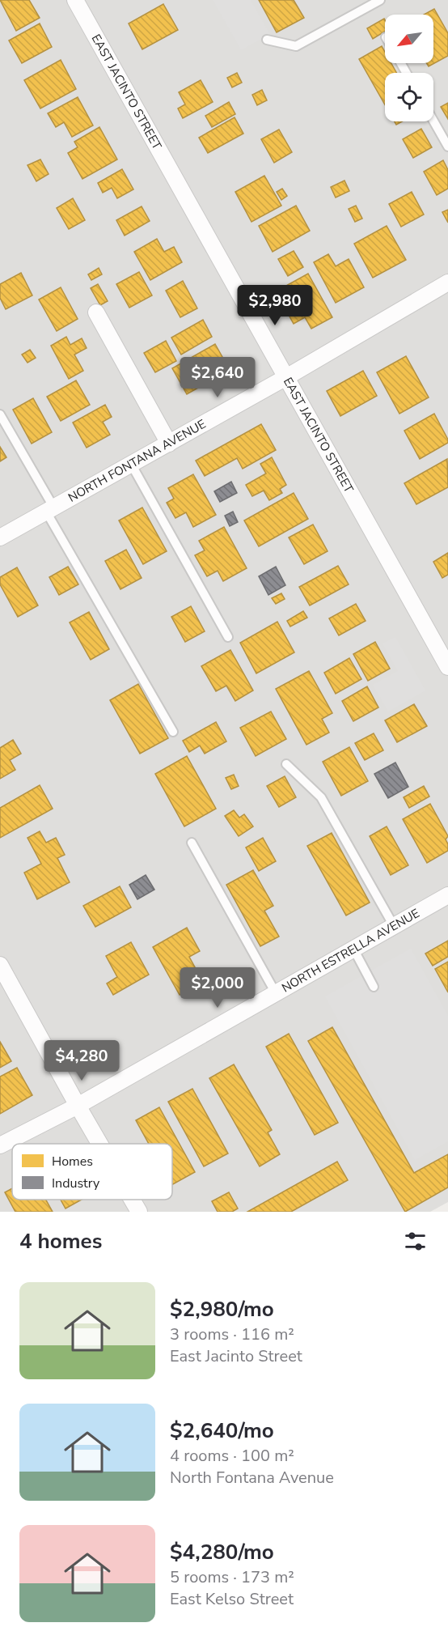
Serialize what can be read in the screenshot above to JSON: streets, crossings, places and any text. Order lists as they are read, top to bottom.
{
  "streets": {
    "street": ["EAST JACINTO STREET", "NORTH FONTANA AVENUE", "NORTH ESTRELLA AVENUE"]
  },
  "crossings": [
    ["EAST JACINTO STREET", "NORTH FONTANA AVENUE"]
  ],
  "legend": ["Homes", "Industry"],
  "north": "bottom left",
  "page": {
    "price": [
      "$2,980",
      "$2,640",
      "$2,000",
      "$4,280"
    ],
    "heading": "4 homes",
    "list": [
      {
        "name": "$2,980/mo",
        "note": "3 rooms · 116 m² · East Jacinto Street"
      },
      {
        "name": "$2,640/mo",
        "note": "4 rooms · 100 m² · North Fontana Avenue"
      },
      {
        "name": "$4,280/mo",
        "note": "5 rooms · 173 m² · East Kelso Street"
      }
    ]
  }
}
